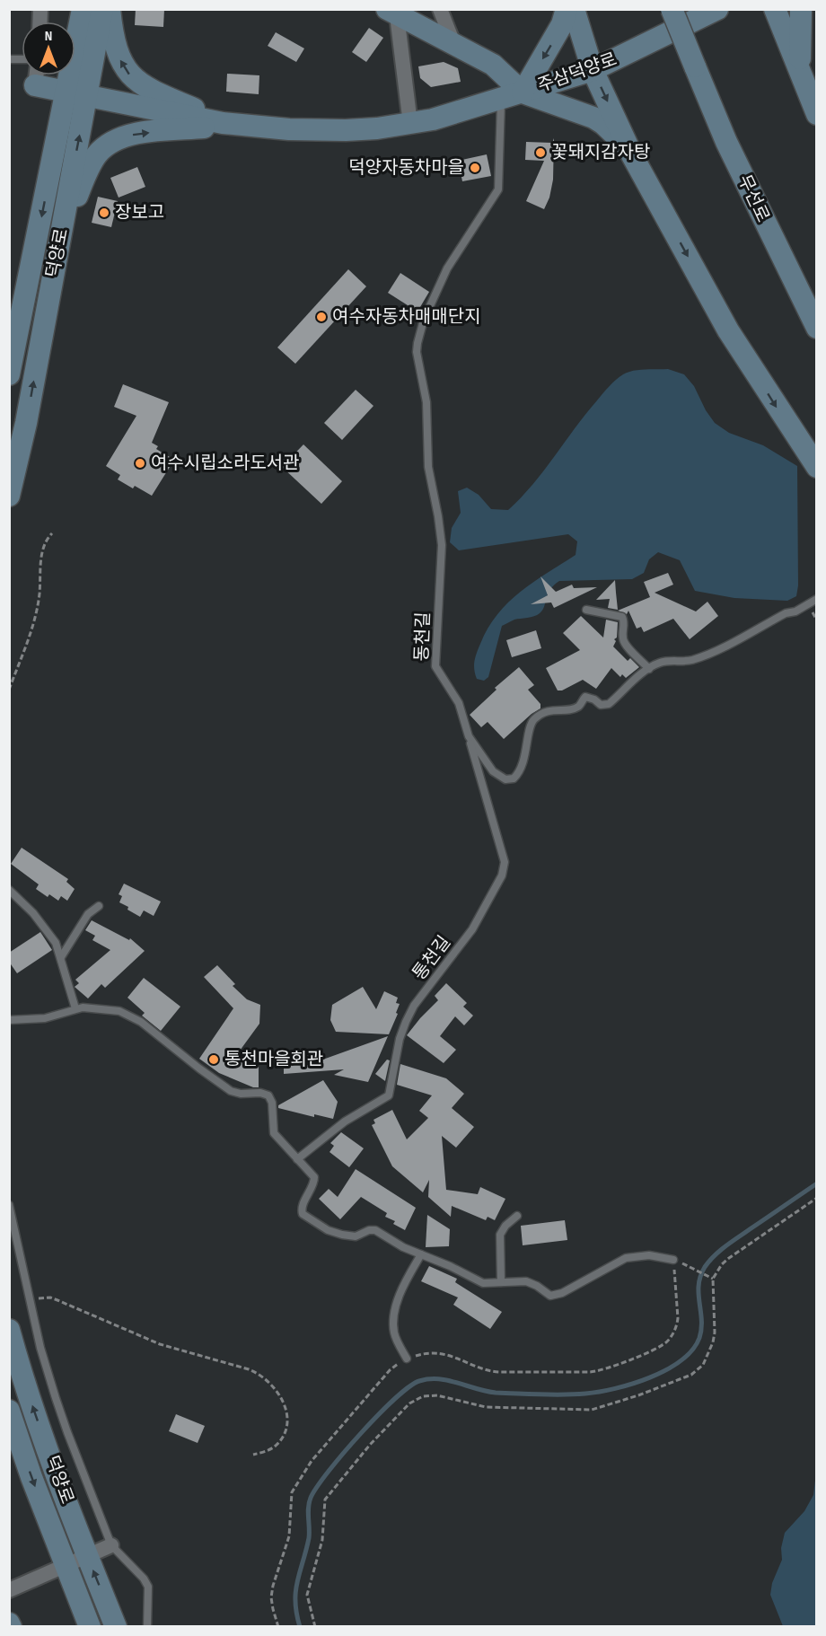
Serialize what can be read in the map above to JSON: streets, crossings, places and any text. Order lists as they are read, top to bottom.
{
  "streets": {
    "street": ["주삼덕양로", "무선로", "덕양로"],
    "lane": ["동천길", "통천길"]
  },
  "crossings": [
    ["동천길", "통천길"]
  ],
  "places": [
    "꽃돼지감자탕",
    "덕양자동차마을",
    "장보고",
    "여수자동차매매단지",
    "여수시립소라도서관",
    "통천마을회관"
  ],
  "north": "top"
}
